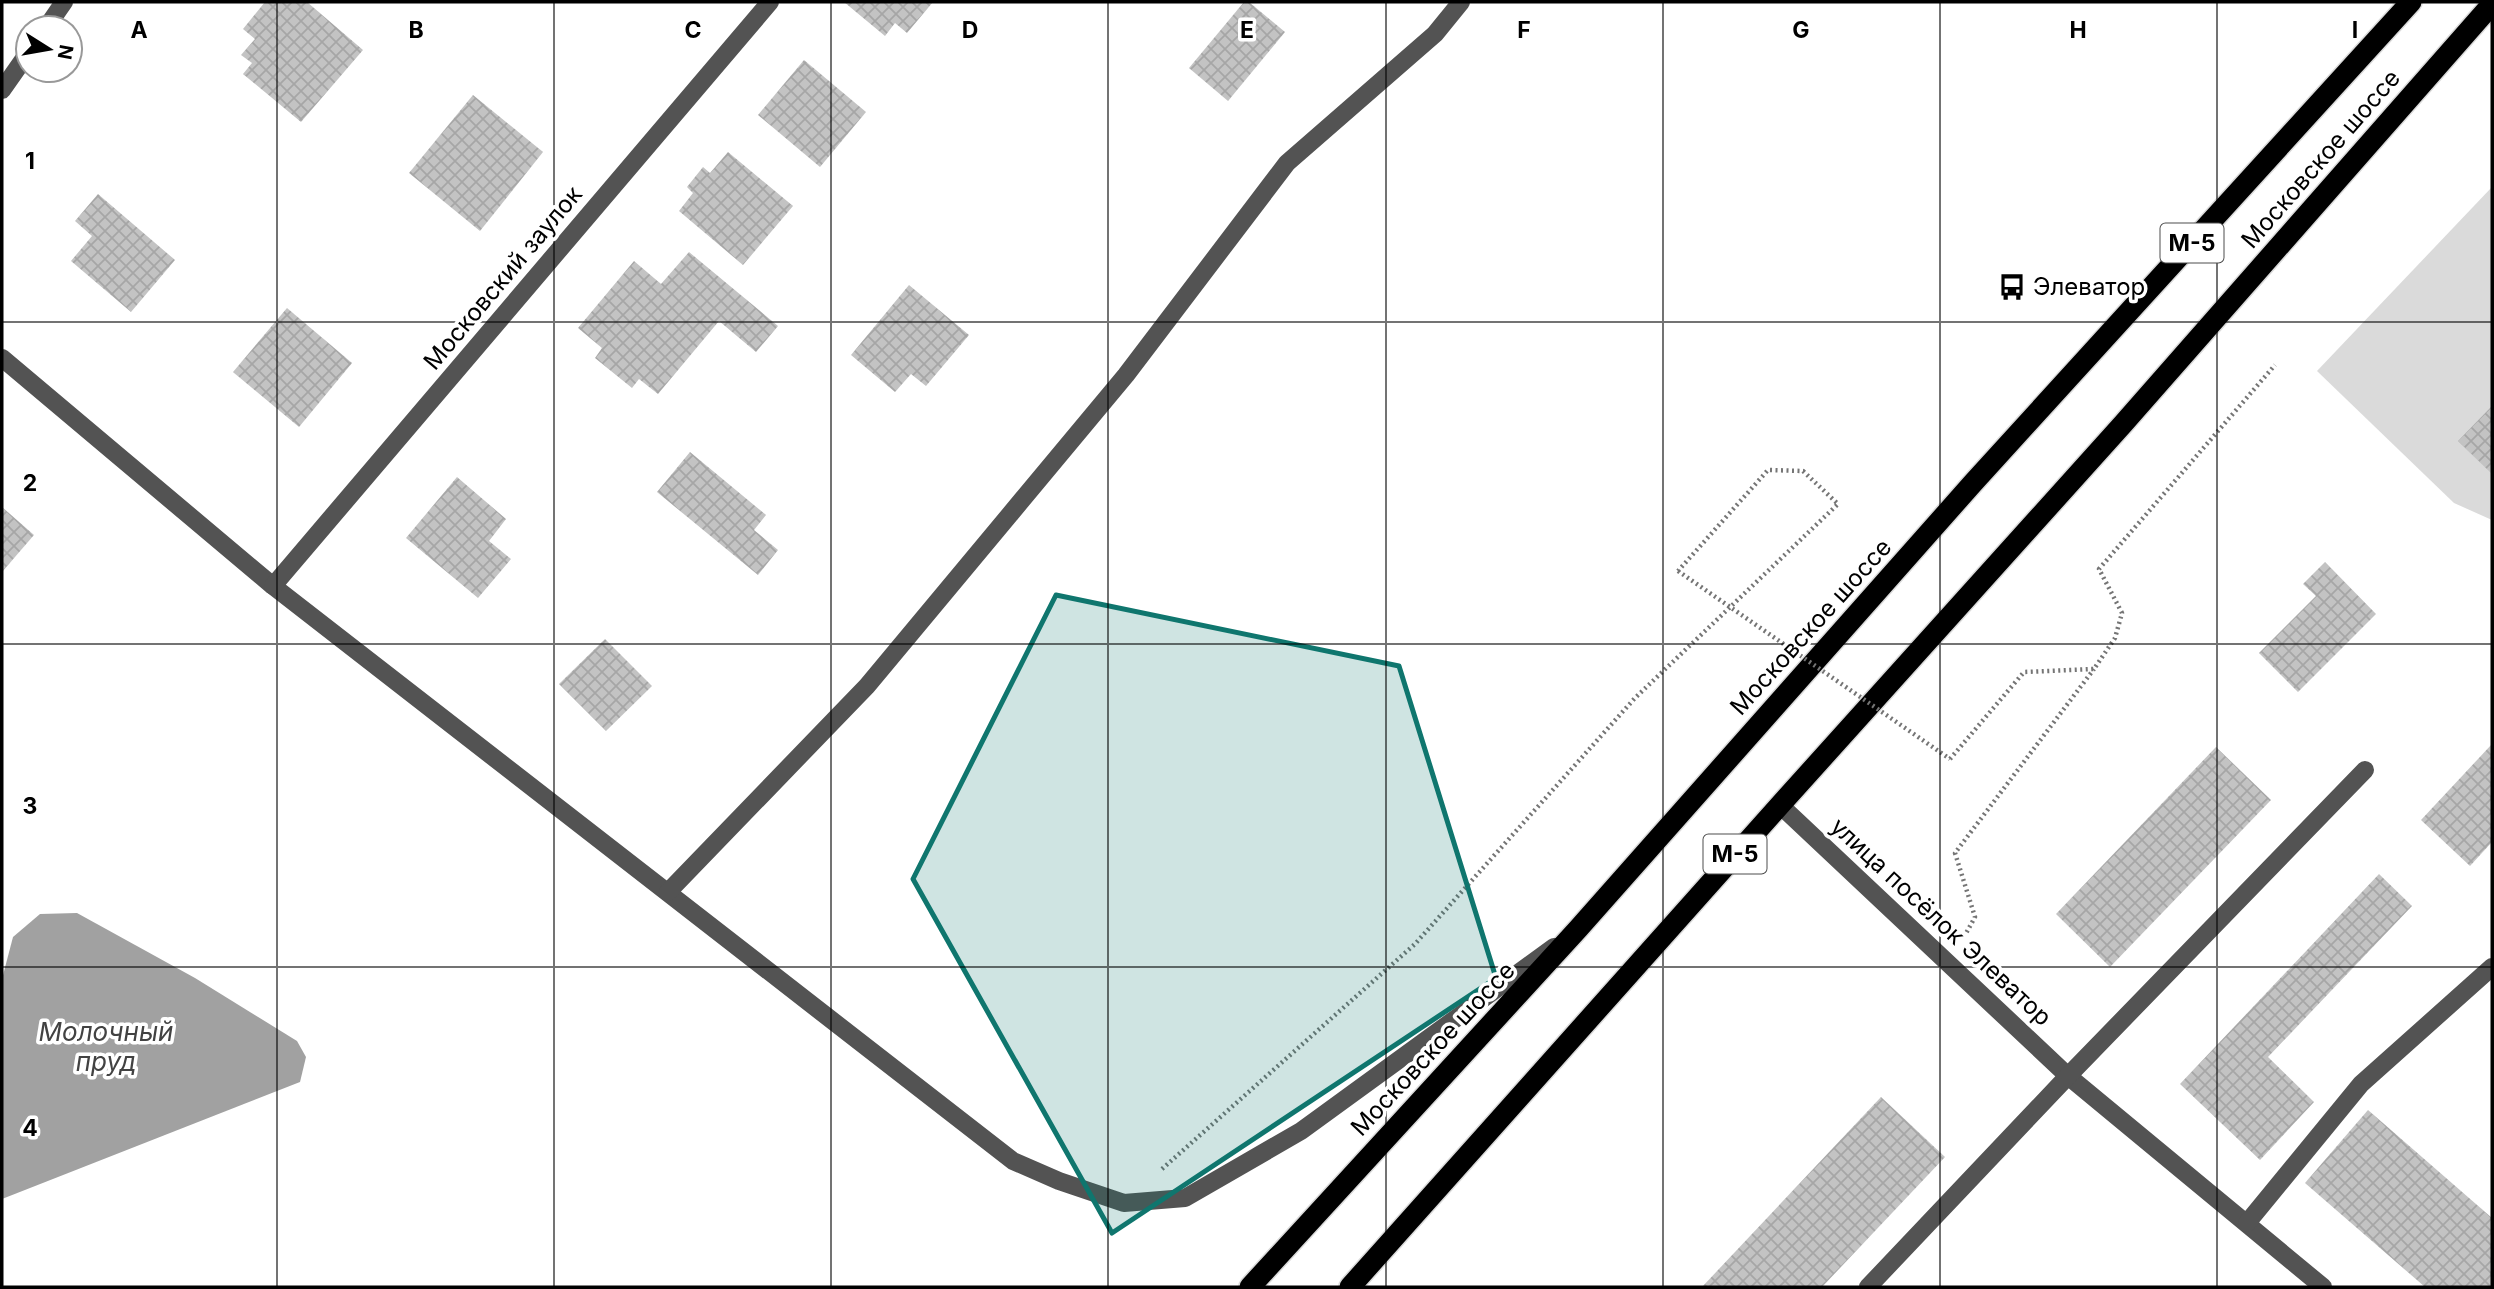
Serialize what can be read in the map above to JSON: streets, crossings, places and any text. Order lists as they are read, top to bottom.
{
  "streets": {
    "highway": ["Московское шоссе", "М-5"],
    "street": ["Московский заулок", "улица посёлок Элеватор"]
  },
  "crossings": [
    ["Московское шоссе", "улица посёлок Элеватор"]
  ],
  "water": ["Молочный пруд"],
  "places": {
    "bus stop": ["Элеватор"]
  },
  "north": "right",
  "grid": {
    "columns": [
      "A",
      "B",
      "C",
      "D",
      "E",
      "F",
      "G",
      "H",
      "I"
    ],
    "rows": [
      "1",
      "2",
      "3",
      "4"
    ]
  }
}
